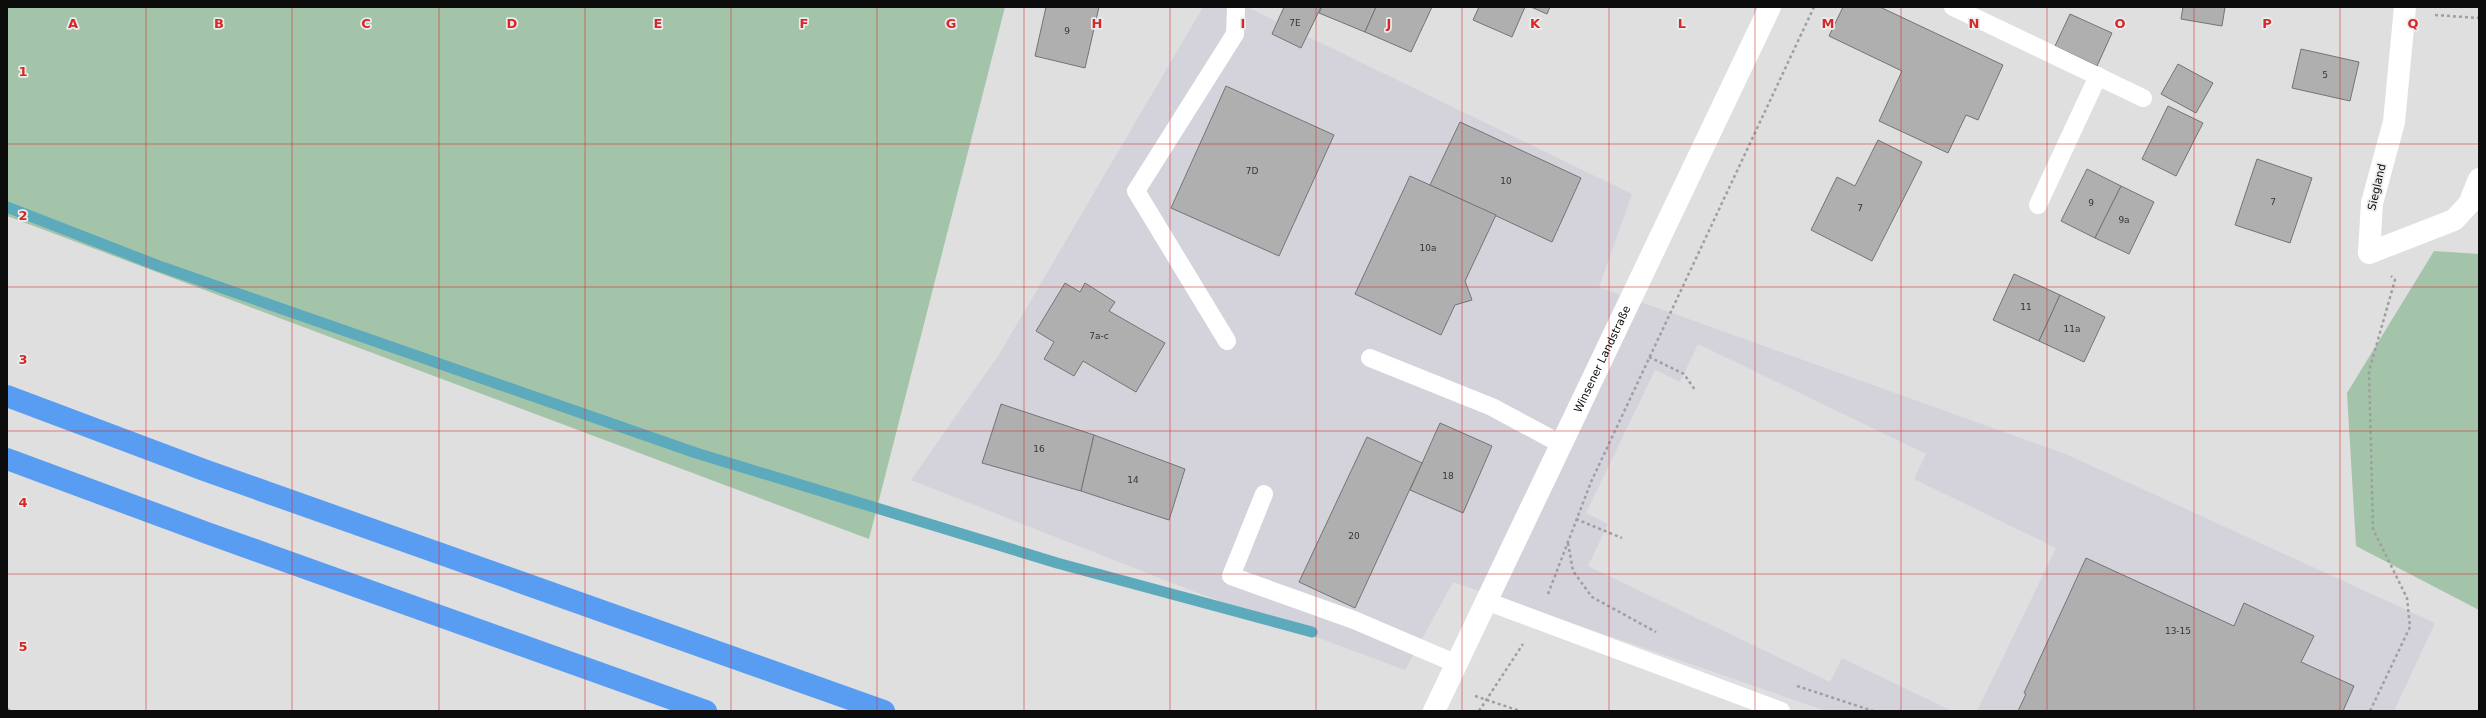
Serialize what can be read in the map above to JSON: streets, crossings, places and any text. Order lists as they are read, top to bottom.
{
  "streets": {
    "main road": ["Siegland", "Winsener Landstraße"]
  },
  "house_numbers": [
    "7E",
    "9",
    "5",
    "7D",
    "10",
    "7",
    "9",
    "7",
    "9a",
    "10a",
    "11",
    "11a",
    "7a-c",
    "16",
    "18",
    "14",
    "20",
    "13-15"
  ],
  "grid": {
    "columns": [
      "A",
      "B",
      "C",
      "D",
      "E",
      "F",
      "G",
      "H",
      "I",
      "J",
      "K",
      "L",
      "M",
      "N",
      "O",
      "P",
      "Q"
    ],
    "rows": [
      "1",
      "2",
      "3",
      "4",
      "5"
    ]
  }
}
